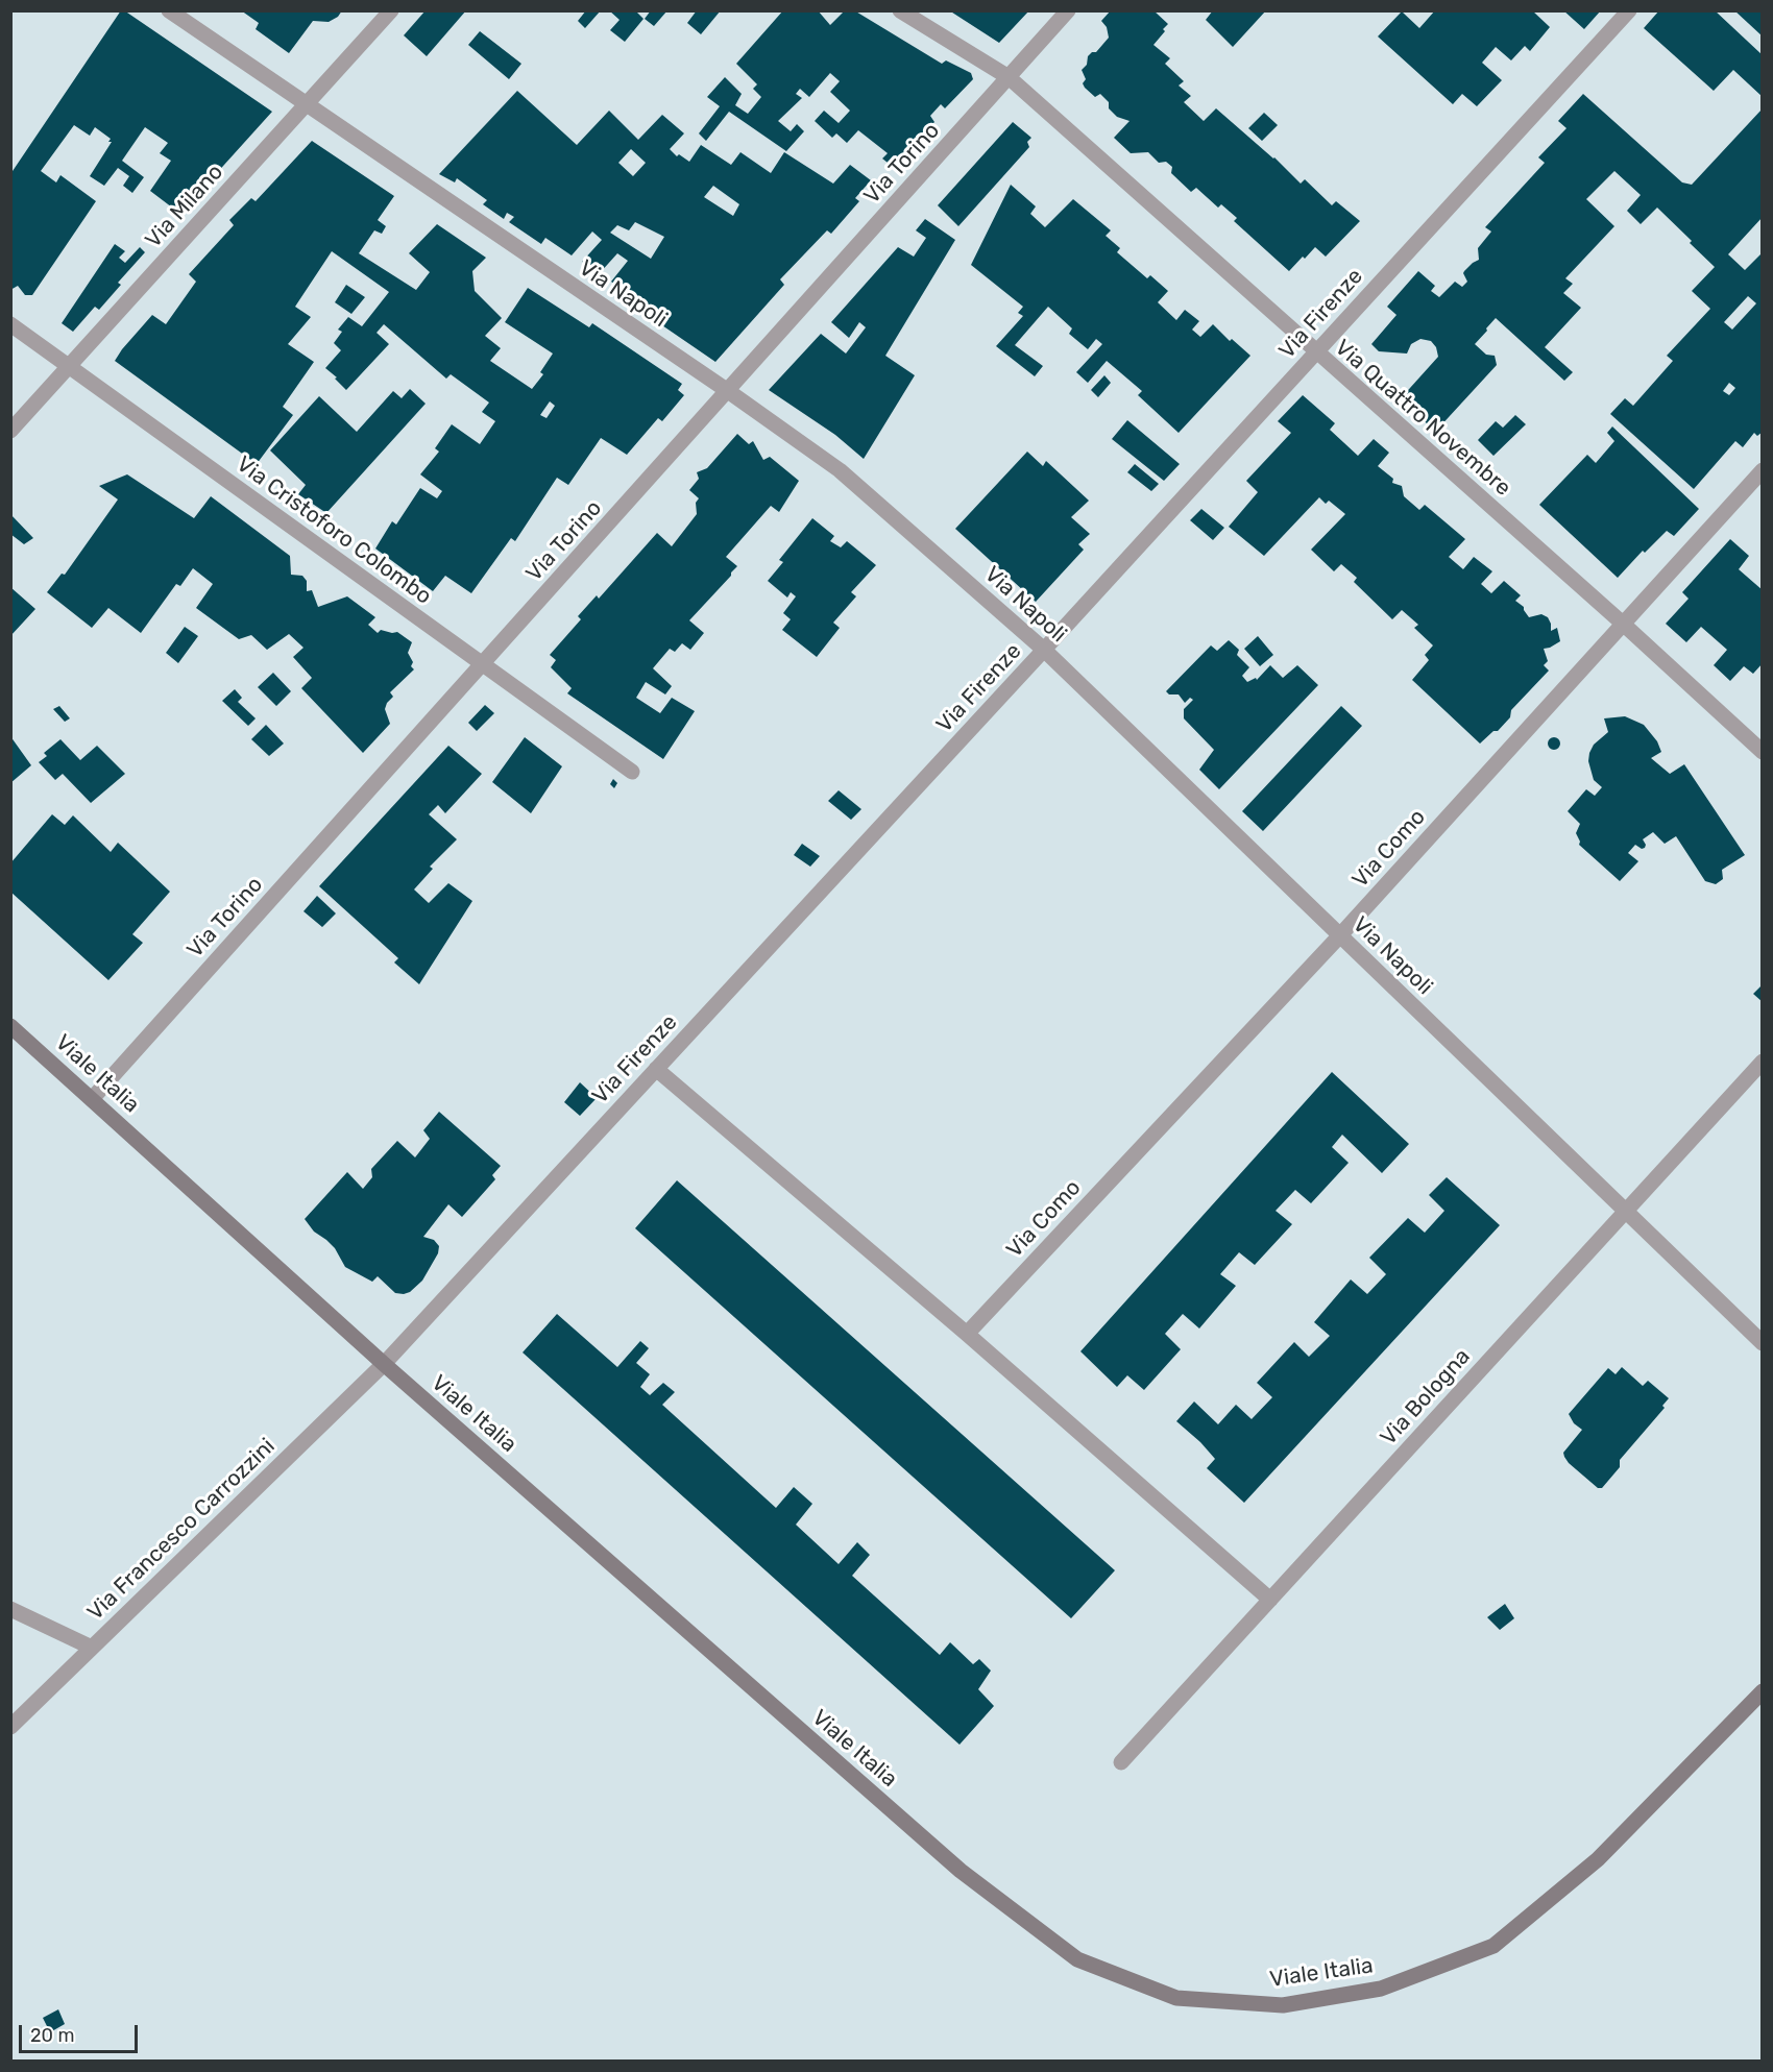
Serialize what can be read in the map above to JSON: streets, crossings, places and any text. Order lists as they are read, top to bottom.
{
  "streets": {
    "street": [
      "Via Torino",
      "Via Milano",
      "Via Napoli",
      "Via Firenze",
      "Via Quattro Novembre",
      "Via Cristoforo Colombo",
      "Via Como",
      "Viale Italia",
      "Via Bologna",
      "Via Francesco Carrozzini"
    ]
  },
  "crossings": [
    ["Via Torino", "Via Napoli"],
    ["Via Torino", "Via Quattro Novembre"],
    ["Via Torino", "Via Cristoforo Colombo"],
    ["Via Torino", "Viale Italia"],
    ["Via Milano", "Via Napoli"],
    ["Via Milano", "Via Cristoforo Colombo"],
    ["Via Napoli", "Via Firenze"],
    ["Via Napoli", "Via Como"],
    ["Via Napoli", "Via Bologna"],
    ["Via Firenze", "Via Quattro Novembre"],
    ["Via Firenze", "Viale Italia"],
    ["Via Firenze", "Via Francesco Carrozzini"],
    ["Via Quattro Novembre", "Via Como"],
    ["Viale Italia", "Via Francesco Carrozzini"]
  ],
  "scale_bar": "20 m"
}
